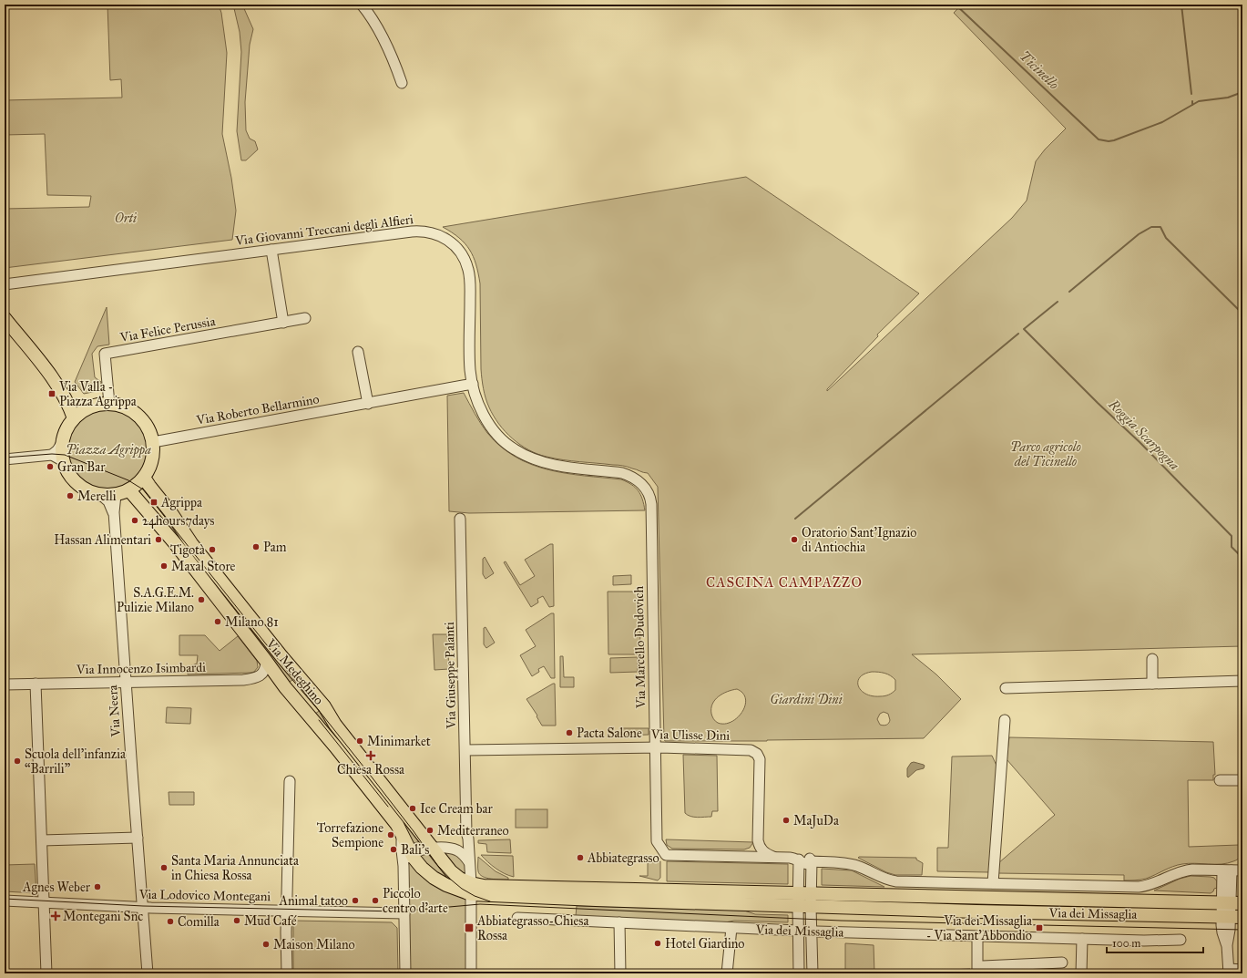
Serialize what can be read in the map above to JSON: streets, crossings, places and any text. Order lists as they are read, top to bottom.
{
  "streets": {
    "main road": ["Via Medeghino", "Via dei Missaglia"],
    "street": [
      "Via Giovanni Treccani degli Alfieri",
      "Via Felice Perussia",
      "Via Roberto Bellarmino",
      "Via Marcello Dudovich",
      "Via Innocenzo Isimbardi",
      "Via Giuseppe Palanti",
      "Via Neera",
      "Via Ulisse Dini",
      "Via Lodovico Montegani"
    ]
  },
  "crossings": [
    ["Via Giovanni Treccani degli Alfieri", "Via Roberto Bellarmino"],
    ["Via Giovanni Treccani degli Alfieri", "Via Marcello Dudovich"],
    ["Via Felice Perussia", "Via Roberto Bellarmino"],
    ["Via Felice Perussia", "Via Medeghino"],
    ["Via Felice Perussia", "Via Neera"],
    ["Via Roberto Bellarmino", "Via Medeghino"],
    ["Via Roberto Bellarmino", "Via Neera"],
    ["Via Marcello Dudovich", "Via Ulisse Dini"],
    ["Via Innocenzo Isimbardi", "Via Medeghino"],
    ["Via Innocenzo Isimbardi", "Via Neera"],
    ["Via Medeghino", "Via Giuseppe Palanti"],
    ["Via Medeghino", "Via Neera"],
    ["Via Medeghino", "Via dei Missaglia"],
    ["Via Giuseppe Palanti", "Via Ulisse Dini"],
    ["Via Giuseppe Palanti", "Via dei Missaglia"],
    ["Via Neera", "Via Lodovico Montegani"]
  ],
  "districts": ["CASCINA CAMPAZZO"],
  "water": ["Ticinello", "Roggia Scarpogna"],
  "parks": [
    "Orti",
    "Parco agricolo del Ticinello",
    "Piazza Agrippa",
    "Giardini Dini"
  ],
  "places": {
    "transit": [
      "Via Valla - Piazza Agrippa",
      "Agrippa",
      "Abbiategrasso-Chiesa Rossa",
      "Via dei Missaglia - Via Sant'Abbondio"
    ],
    "other": [
      "Gran Bar",
      "Merelli",
      "24hours7days",
      "Hassan Alimentari",
      "Oratorio Sant'Ignazio di Antiochia",
      "Pam",
      "Tigotà",
      "Maxal Store",
      "S.A.G.E.M. Pulizie Milano",
      "Milano 81",
      "Pacta Salone",
      "Minimarket",
      "Scuola dell’infanzia “Barrili”",
      "Ice Cream bar",
      "MaJuDa",
      "Mediterraneo",
      "Torrefazione Sempione",
      "Bali's",
      "Abbiategrasso",
      "Santa Maria Annunciata in Chiesa Rossa",
      "Agnes Weber",
      "Animal tatoo",
      "Piccolo centro d'arte",
      "Mud Café",
      "Comilla",
      "Hotel Giardino",
      "Maison Milano"
    ],
    "health": ["Chiesa Rossa", "Montegani Snc"]
  },
  "scale_bar": "100 m"
}
